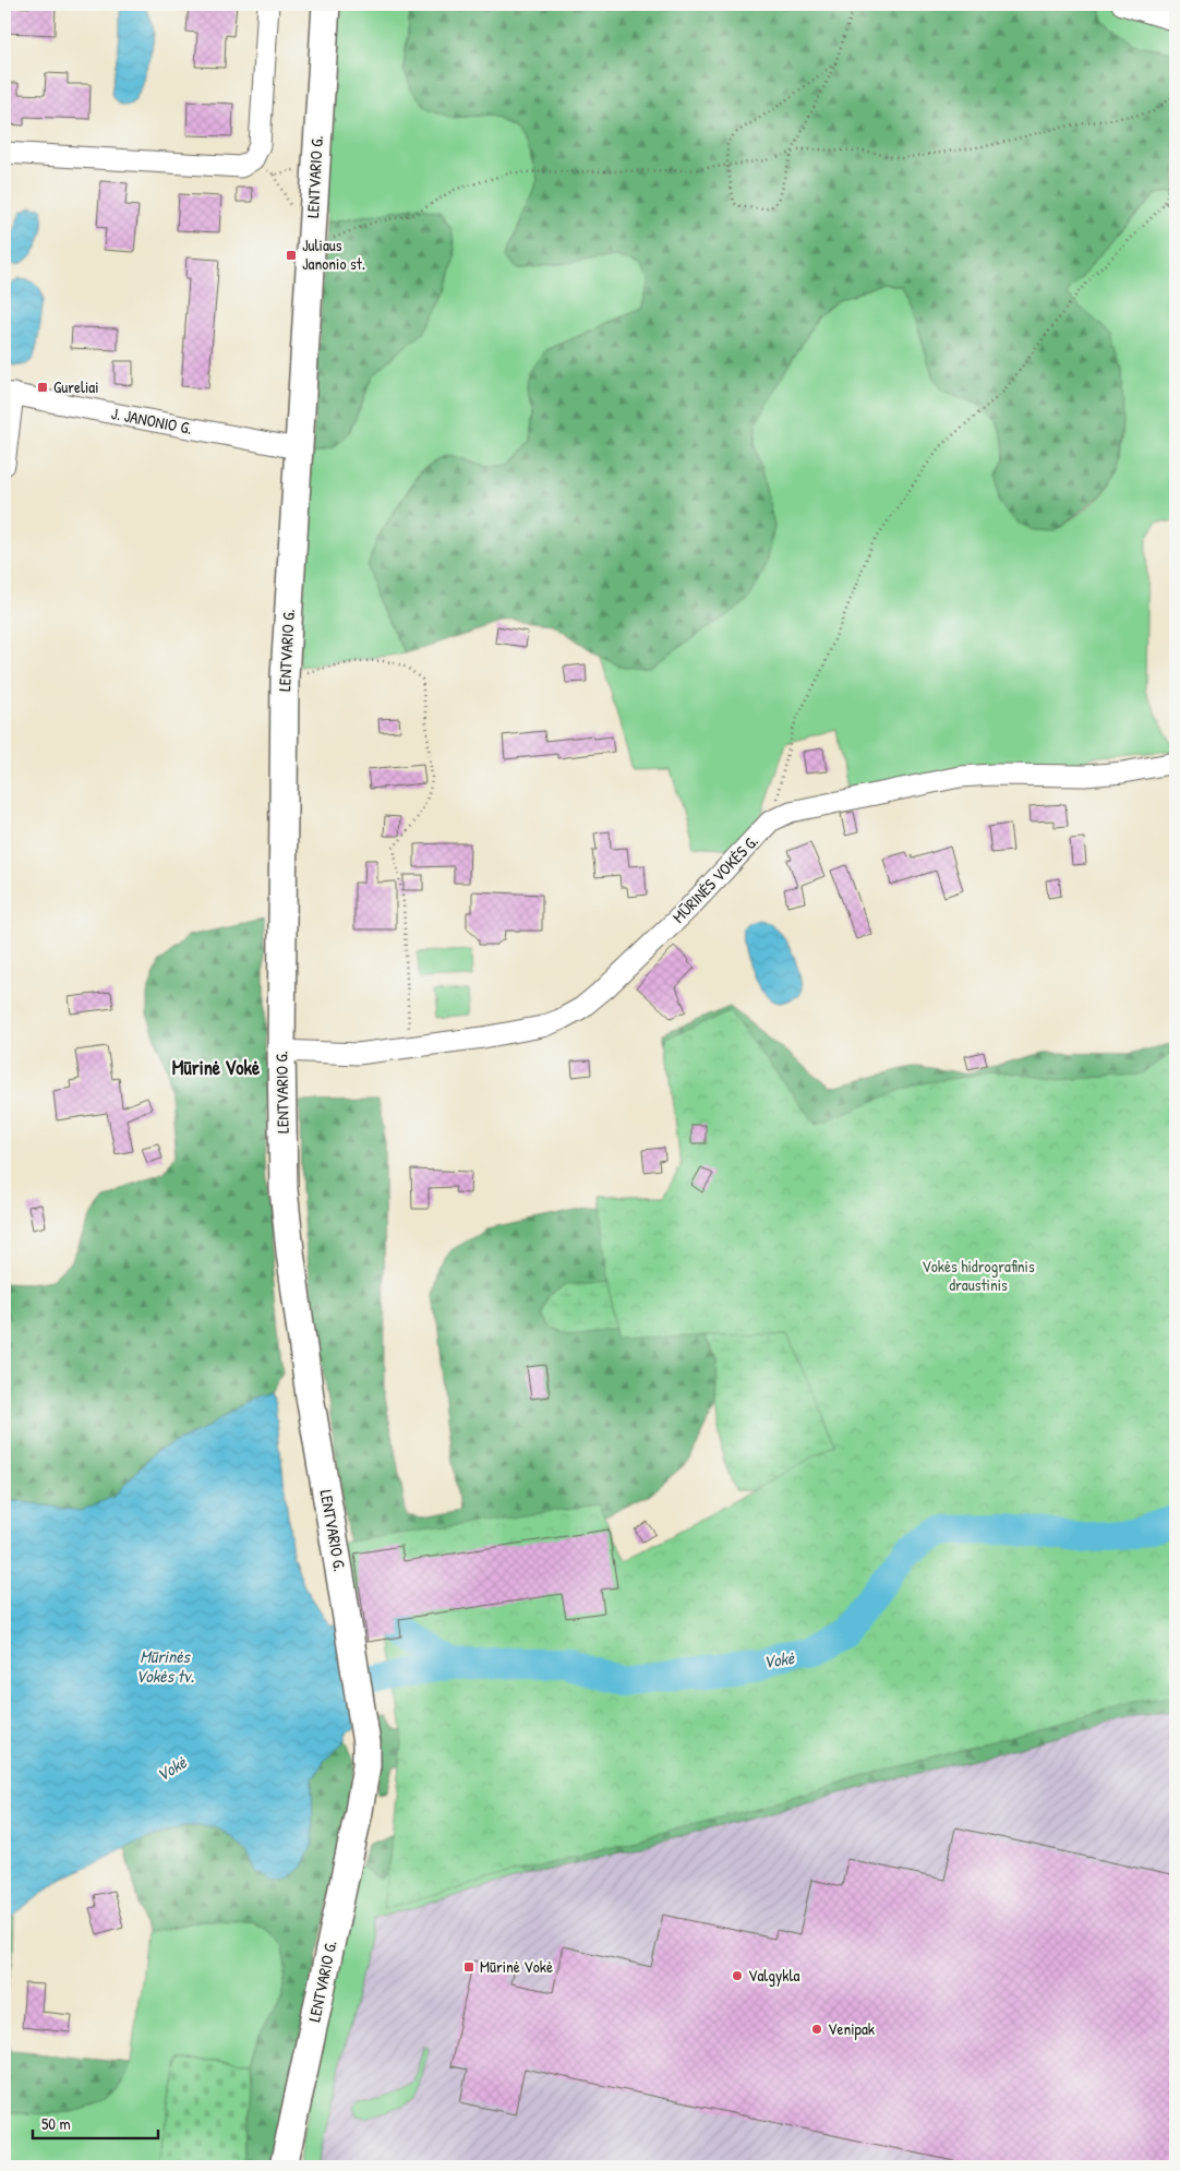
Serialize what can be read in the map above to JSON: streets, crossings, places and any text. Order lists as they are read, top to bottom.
{
  "streets": {
    "main road": ["LENTVARIO G."],
    "street": ["J. JANONIO G.", "MŪRINĖS VOKĖS G."]
  },
  "crossings": [
    ["LENTVARIO G.", "J. JANONIO G."],
    ["LENTVARIO G.", "MŪRINĖS VOKĖS G."]
  ],
  "districts": ["Mūrinė Vokė"],
  "water": ["Mūrinės Vokės tv.", "Vokė"],
  "parks": ["Vokės hidrografinis draustinis"],
  "places": {
    "transit": ["Juliaus Janonio st.", "Gureliai", "Mūrinė Vokė"],
    "other": ["Valgykla", "Venipak"]
  },
  "scale_bar": "50 m"
}
